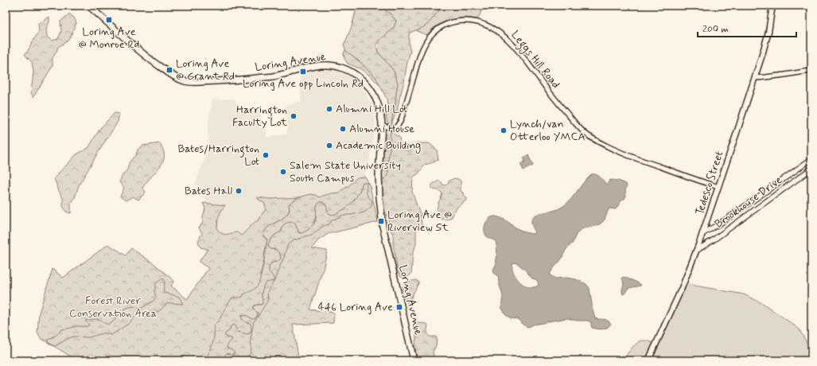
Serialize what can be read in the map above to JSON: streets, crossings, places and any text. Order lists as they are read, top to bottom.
{
  "streets": {
    "highway": ["Loring Avenue"],
    "main road": ["Tedesco Street", "Brookhouse Drive"],
    "street": ["Leggs Hill Road"]
  },
  "crossings": [
    ["Leggs Hill Road", "Loring Avenue"],
    ["Leggs Hill Road", "Tedesco Street"],
    ["Tedesco Street", "Brookhouse Drive"]
  ],
  "parks": ["Forest River Conservation Area"],
  "places": {
    "transit": [
      "Loring Ave @ Monroe Rd",
      "Loring Ave @ Grant Rd",
      "Loring Ave opp Lincoln Rd",
      "Loring Ave @ Riverview St",
      "446 Loring Ave"
    ],
    "other": [
      "Alumni Hill Lot",
      "Harrington Faculty Lot",
      "Alumni House",
      "Lynch/van Otterloo YMCA",
      "Academic Building",
      "Bates/Harrington Lot",
      "Salem State University South Campus",
      "Bates Hall"
    ]
  },
  "scale_bar": "200 m"
}
